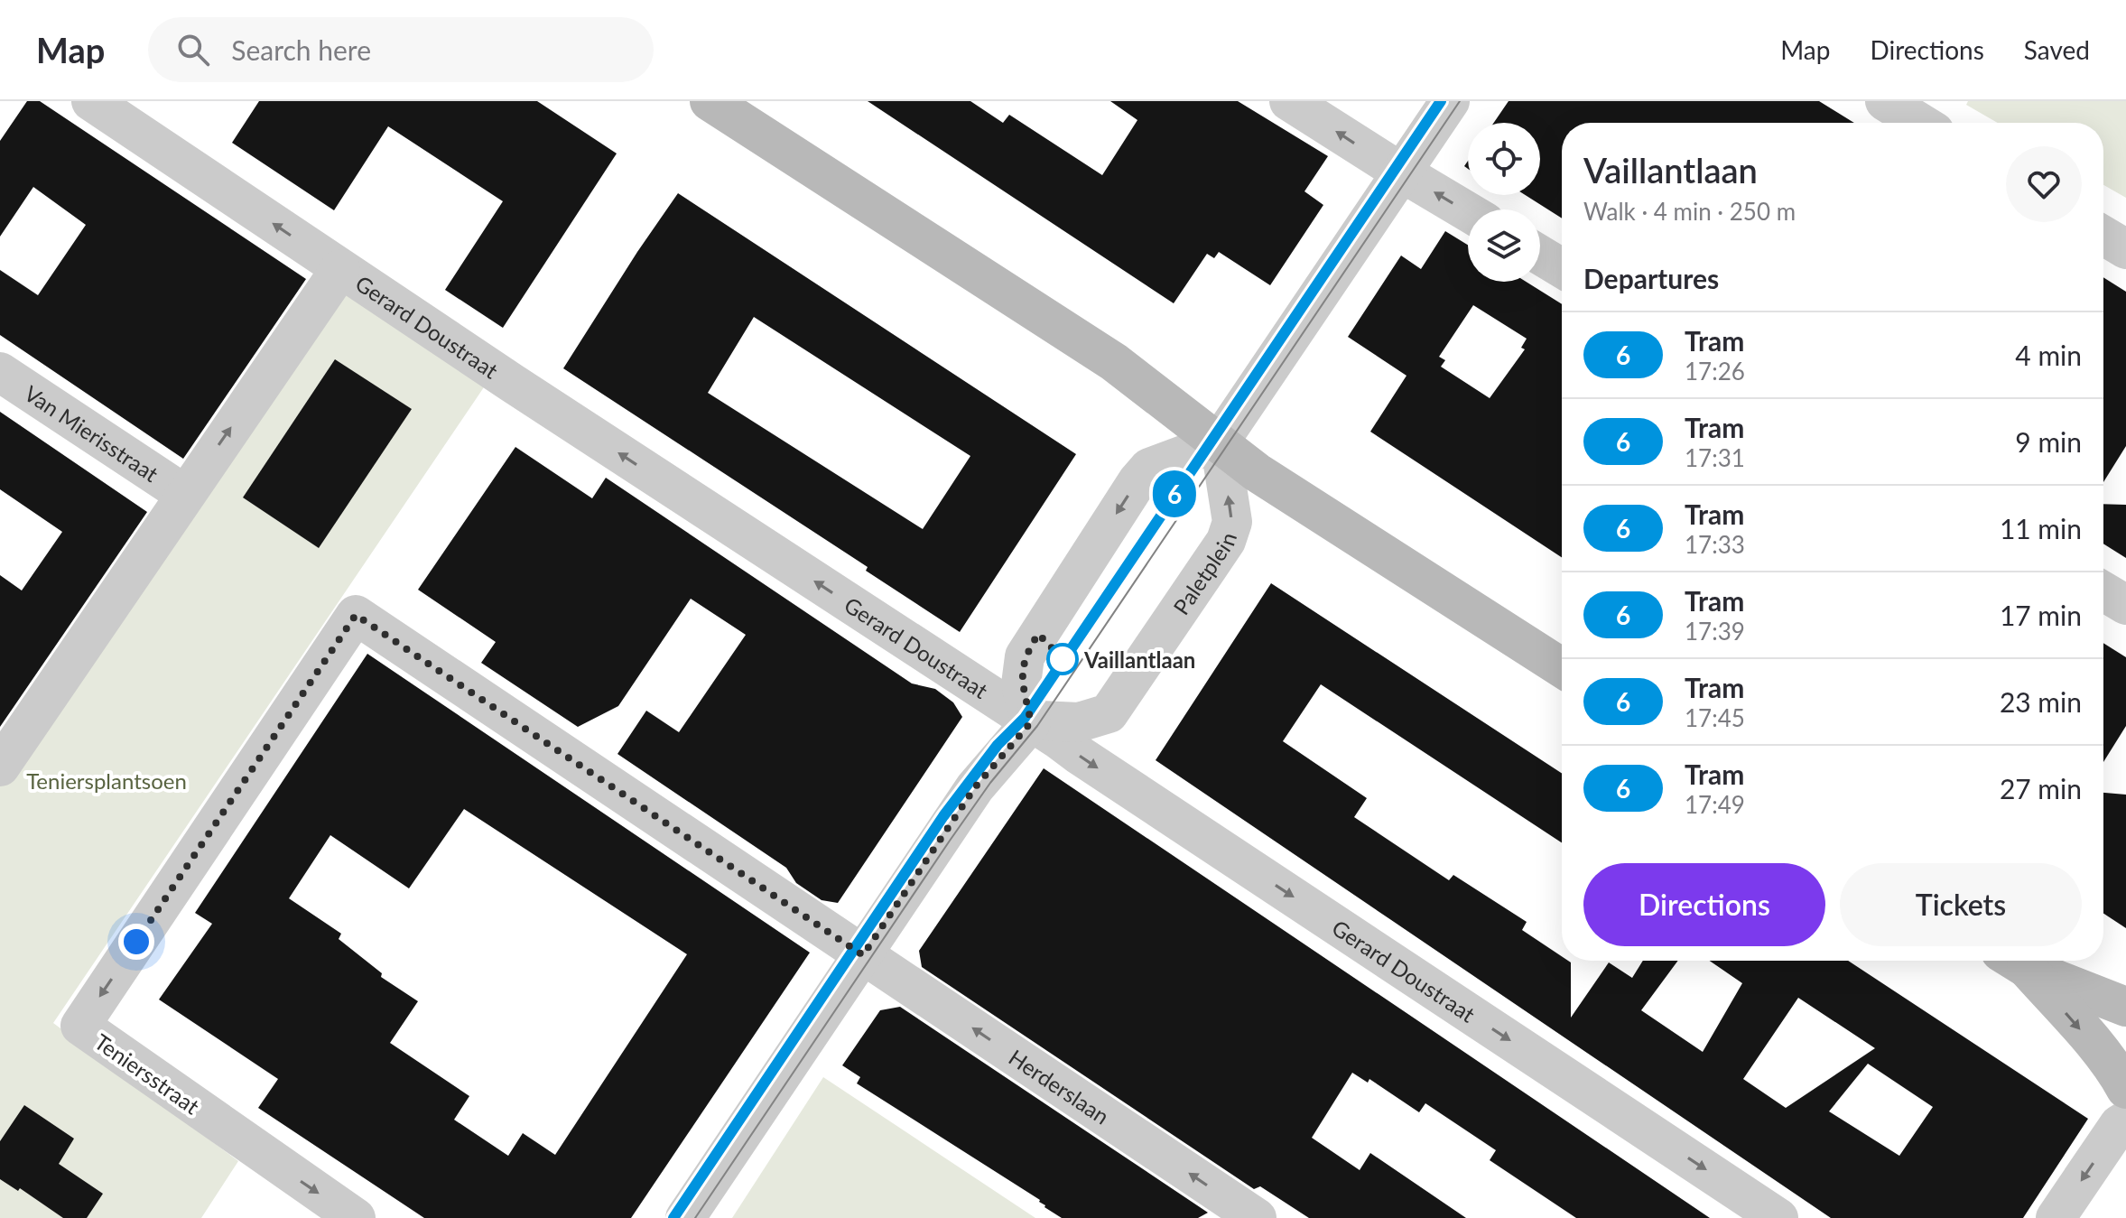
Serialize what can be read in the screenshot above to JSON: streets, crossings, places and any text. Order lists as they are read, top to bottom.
{
  "streets": {
    "street": [
      "Gerard Doustraat",
      "Van Mierisstraat",
      "Paletplein",
      "Teniersstraat",
      "Herderslaan"
    ]
  },
  "crossings": [
    ["Gerard Doustraat", "Paletplein"],
    ["Teniersstraat", "Herderslaan"]
  ],
  "one_way": ["Herderslaan"],
  "parks": ["Teniersplantsoen"],
  "places": ["Vaillantlaan"],
  "lines": ["tram line 6"],
  "page": {
    "header": "Map",
    "search": "Search here",
    "nav": ["Map", "Directions", "Saved"],
    "on_map": "6",
    "heading": [
      ["Vaillantlaan", "Walk · 4 min · 250 m"],
      "Departures"
    ],
    "list": [
      {
        "mark": "6",
        "name": "Tram",
        "note": "17:26",
        "value": "4 min"
      },
      {
        "mark": "6",
        "name": "Tram",
        "note": "17:31",
        "value": "9 min"
      },
      {
        "mark": "6",
        "name": "Tram",
        "note": "17:33",
        "value": "11 min"
      },
      {
        "mark": "6",
        "name": "Tram",
        "note": "17:39",
        "value": "17 min"
      },
      {
        "mark": "6",
        "name": "Tram",
        "note": "17:45",
        "value": "23 min"
      },
      {
        "mark": "6",
        "name": "Tram",
        "note": "17:49",
        "value": "27 min"
      }
    ],
    "buttons": ["Directions", "Tickets"]
  }
}
